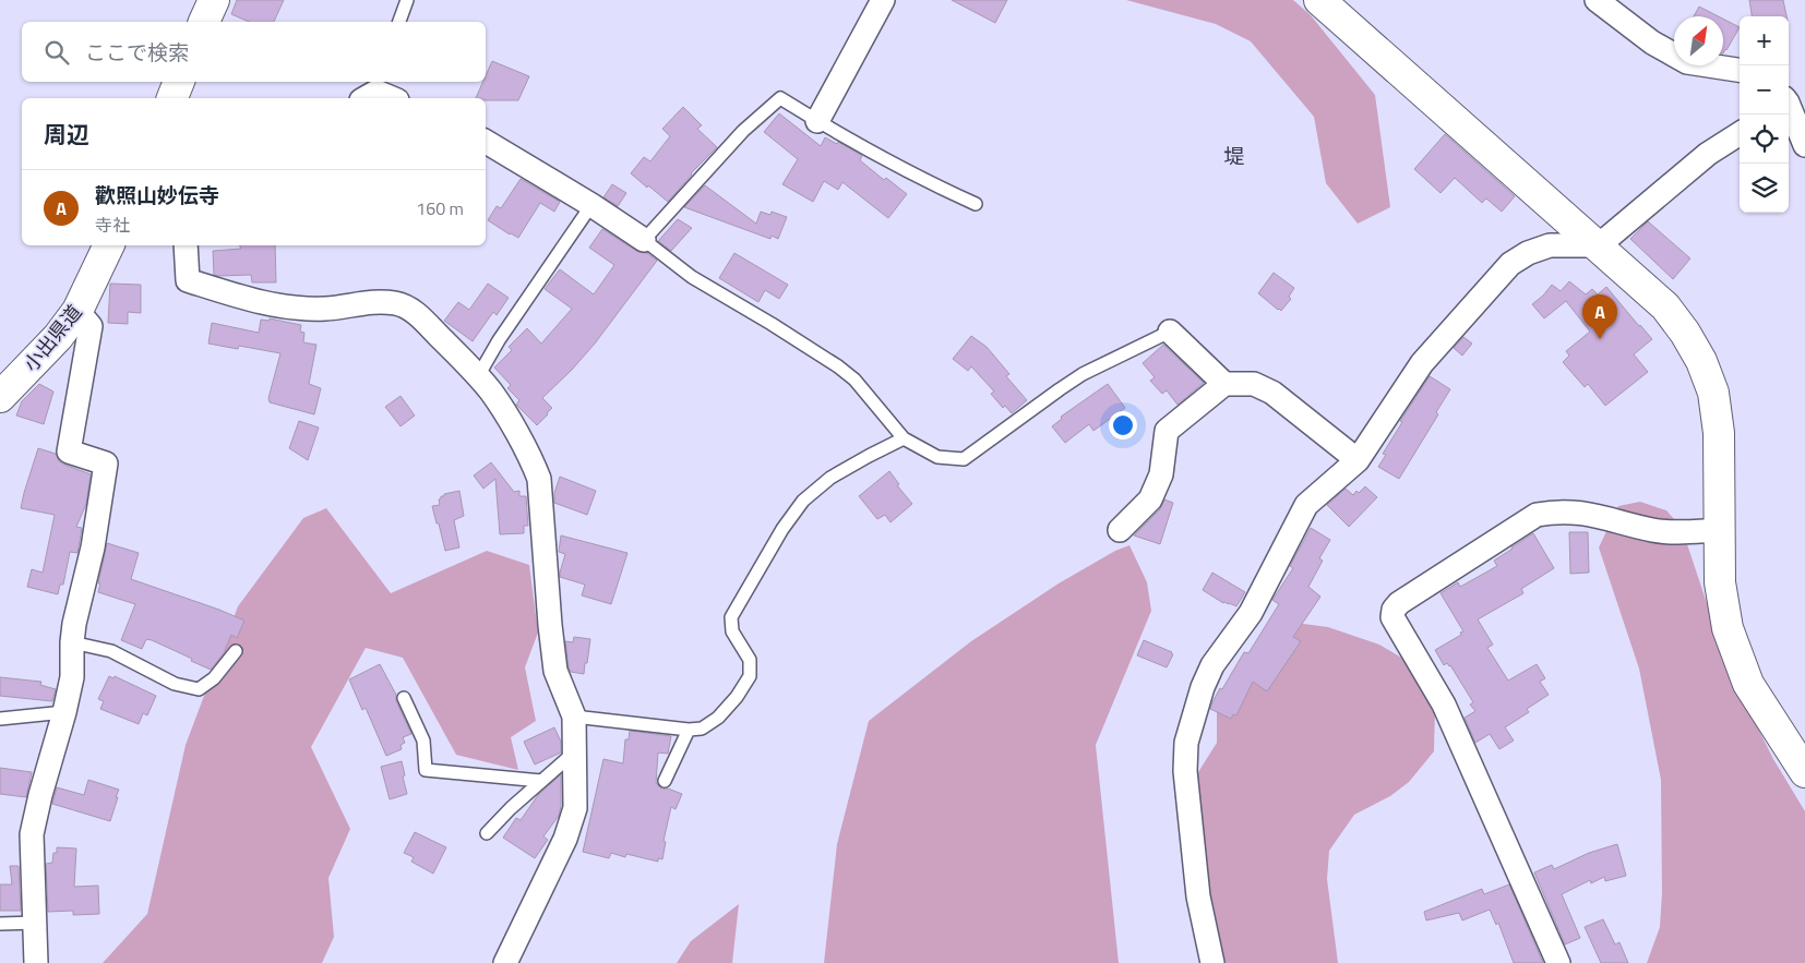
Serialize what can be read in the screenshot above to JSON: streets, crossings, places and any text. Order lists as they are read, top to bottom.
{
  "streets": {
    "street": ["小出県道"]
  },
  "districts": ["堤"],
  "north": "top right",
  "page": {
    "map_buttons": ["+", "−"],
    "search": "ここで検索",
    "heading": "周辺",
    "list": [
      {
        "mark": "A",
        "name": "歡照山妙伝寺",
        "note": "寺社",
        "value": "160 m"
      }
    ],
    "pins": "A"
  }
}
